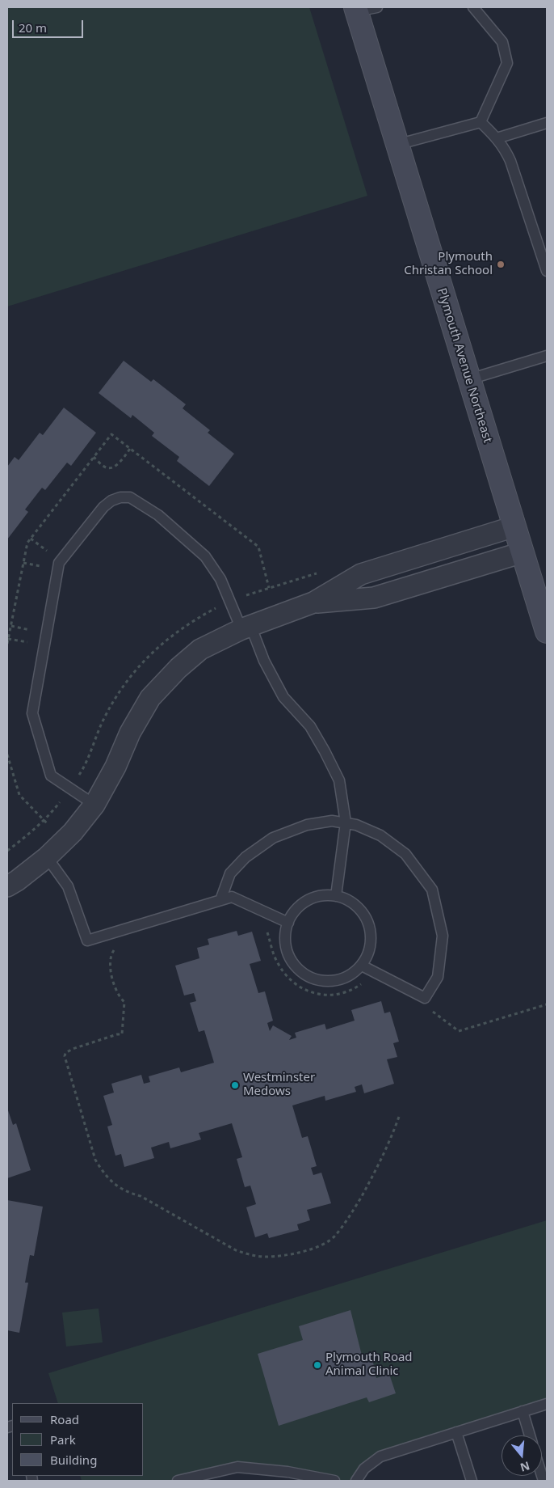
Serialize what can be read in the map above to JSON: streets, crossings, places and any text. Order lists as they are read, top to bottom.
{
  "streets": {
    "main road": ["Plymouth Avenue Northeast"]
  },
  "places": ["Plymouth Christan School", "Westminster Medows", "Plymouth Road Animal Clinic"],
  "legend": ["Road", "Park", "Building"],
  "scale_bar": "20 m",
  "north": "bottom"
}
